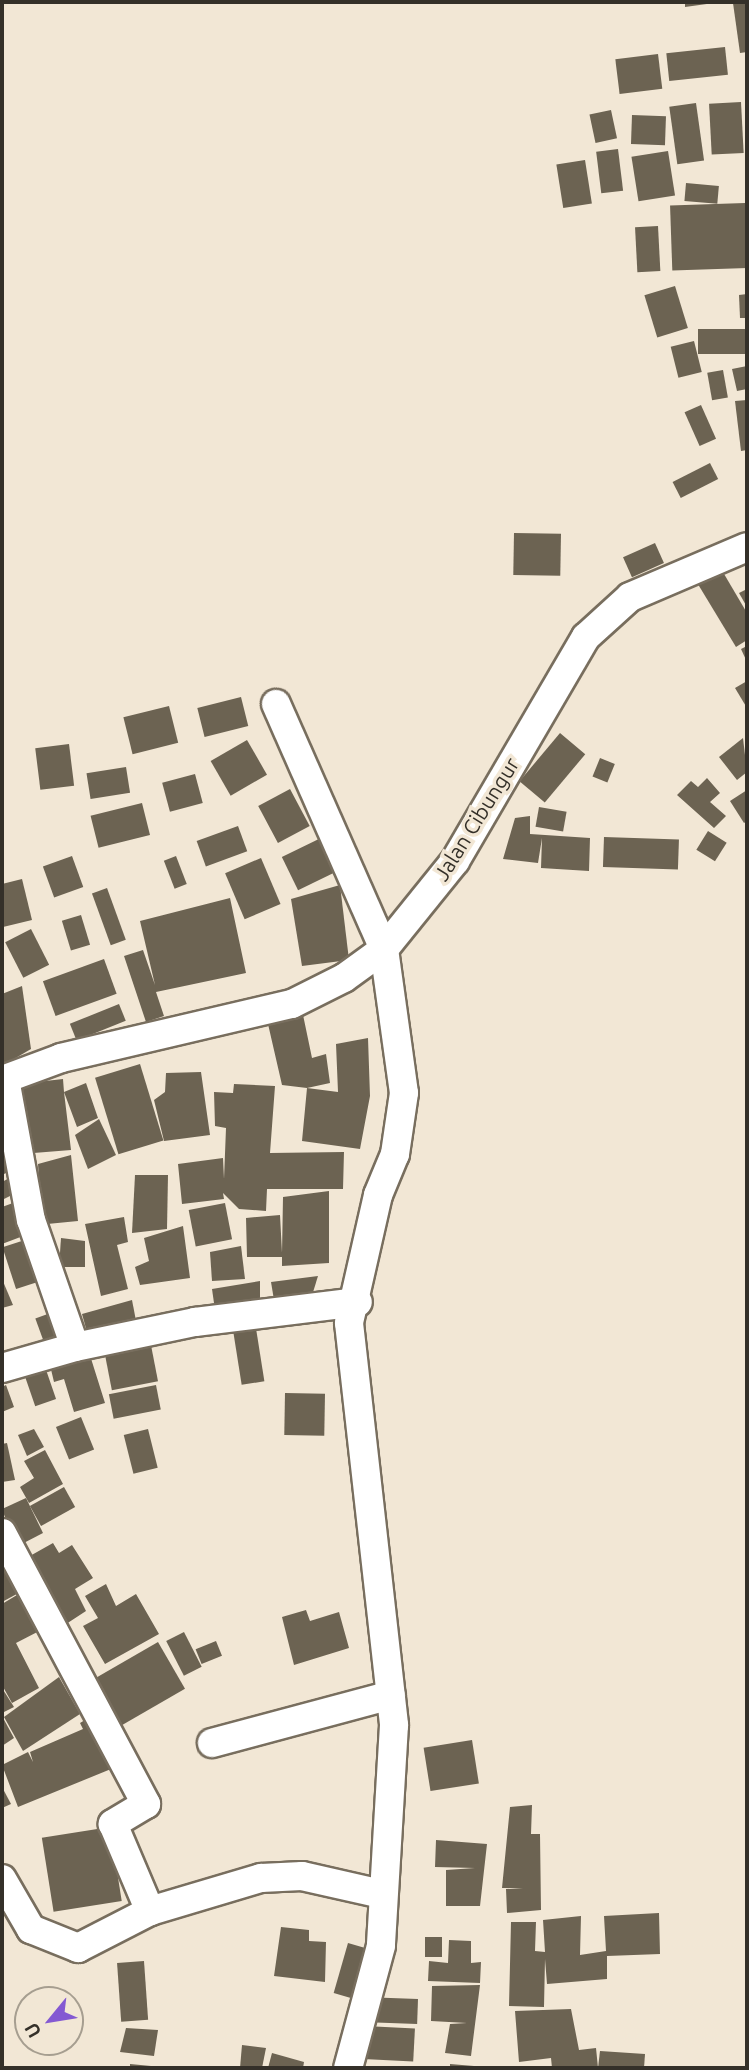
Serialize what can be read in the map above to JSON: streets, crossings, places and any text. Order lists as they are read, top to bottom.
{
  "streets": {
    "street": ["Jalan Cibungur"]
  },
  "north": "bottom left"
}
